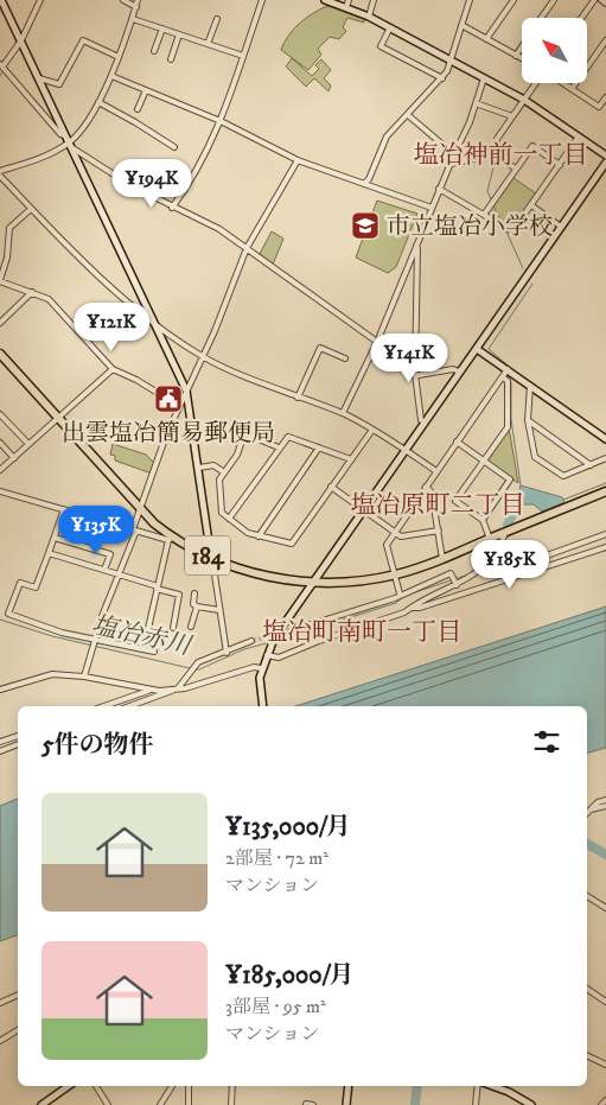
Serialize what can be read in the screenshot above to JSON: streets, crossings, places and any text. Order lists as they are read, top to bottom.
{
  "streets": {
    "highway": ["184"]
  },
  "districts": ["塩冶神前一丁目", "塩冶原町二丁目", "塩冶町南町一丁目"],
  "water": ["塩冶赤川"],
  "places": {
    "school or university": ["市立塩冶小学校"],
    "public building": ["出雲塩冶簡易郵便局"]
  },
  "north": "top left",
  "page": {
    "price": [
      "¥194K",
      "¥121K",
      "¥141K",
      "¥135K",
      "¥185K"
    ],
    "heading": "5件の物件",
    "list": [
      {
        "name": "¥135,000/月",
        "note": "2部屋 · 72 m² · マンション"
      },
      {
        "name": "¥185,000/月",
        "note": "3部屋 · 95 m² · マンション"
      }
    ]
  }
}
